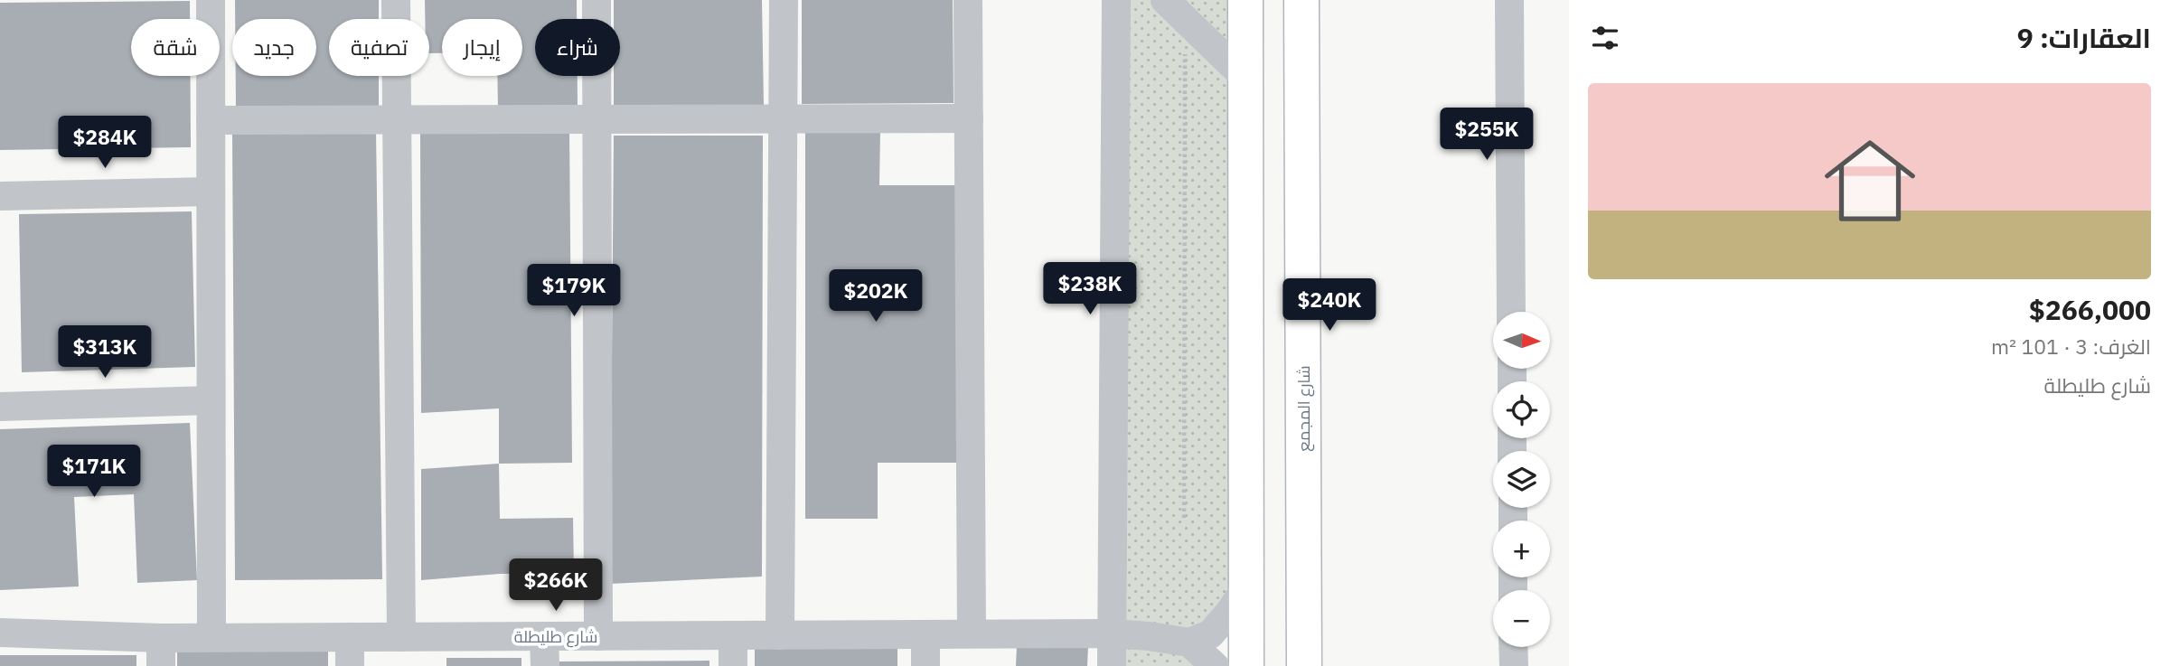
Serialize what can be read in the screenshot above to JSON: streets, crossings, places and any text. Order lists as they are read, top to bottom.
{
  "streets": {
    "street": ["شارع المجمع", "شارع طليطلة"]
  },
  "north": "right",
  "page": {
    "heading": "العقارات: 9",
    "chip": [
      "شراء",
      "إيجار",
      "تصفية",
      "جديد",
      "شقة"
    ],
    "list": [
      {
        "name": "$266,000",
        "note": "الغرف: 3 · 101 m² · شارع طليطلة"
      }
    ],
    "price": [
      "$255K",
      "$284K",
      "$238K",
      "$179K",
      "$202K",
      "$240K",
      "$313K",
      "$171K",
      "$266K"
    ],
    "map_buttons": ["+", "−"]
  }
}
